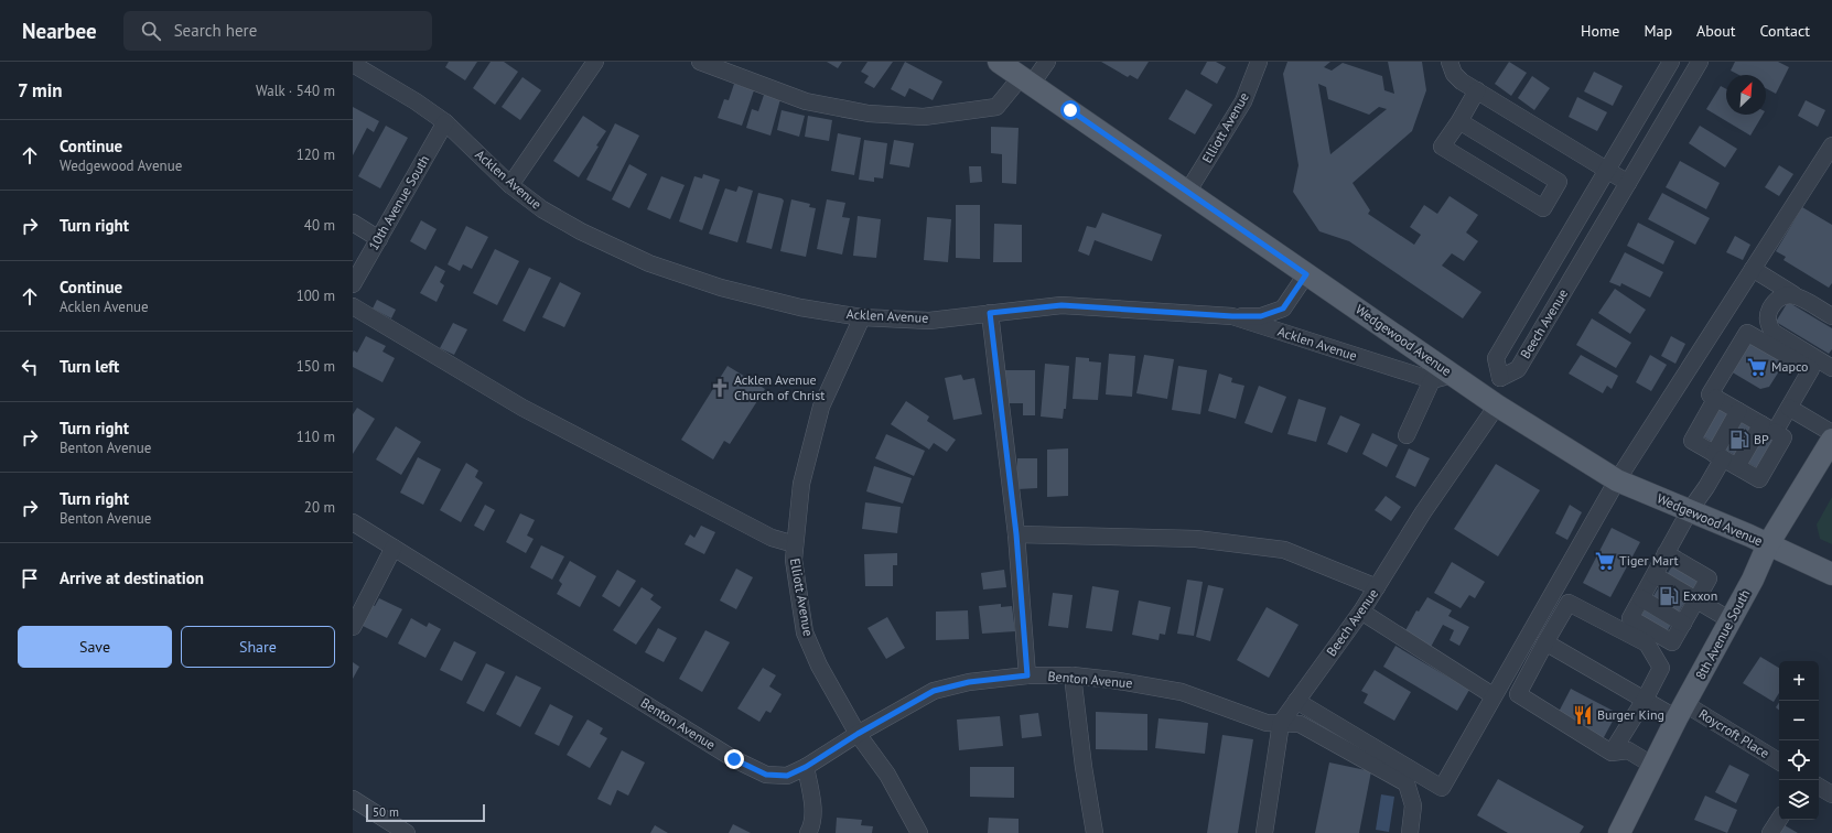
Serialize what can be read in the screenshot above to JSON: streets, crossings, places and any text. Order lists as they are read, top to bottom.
{
  "streets": {
    "main road": ["Wedgewood Avenue", "8th Avenue South"],
    "street": [
      "Elliott Avenue",
      "Acklen Avenue",
      "10th Avenue South",
      "Beech Avenue",
      "Benton Avenue",
      "Roycroft Place"
    ]
  },
  "crossings": [
    ["Elliott Avenue", "Acklen Avenue"],
    ["Elliott Avenue", "Wedgewood Avenue"],
    ["Elliott Avenue", "Benton Avenue"],
    ["Acklen Avenue", "10th Avenue South"],
    ["Beech Avenue", "Wedgewood Avenue"],
    ["Beech Avenue", "Benton Avenue"],
    ["Wedgewood Avenue", "8th Avenue South"],
    ["8th Avenue South", "Roycroft Place"]
  ],
  "places": {
    "supermarket": ["Mapco", "Tiger Mart"],
    "church": ["Acklen Avenue Church of Christ"],
    "fuel station": ["BP", "Exxon"],
    "restaurant": ["Burger King"]
  },
  "scale_bar": "50 m",
  "north": "top right",
  "page": {
    "header": "Nearbee",
    "search": "Search here",
    "nav": [
      "Home",
      "Map",
      "About",
      "Contact"
    ],
    "heading": ["7 min", "Walk · 540 m"],
    "list": [
      ["Continue", "Wedgewood Avenue", "120 m"],
      ["Turn right", "40 m"],
      ["Continue", "Acklen Avenue", "100 m"],
      ["Turn left", "150 m"],
      ["Turn right", "Benton Avenue", "110 m"],
      ["Turn right", "Benton Avenue", "20 m"],
      "Arrive at destination"
    ],
    "buttons": ["Save", "Share"],
    "map_buttons": ["+", "−"],
    "scale": "50 m"
  }
}
